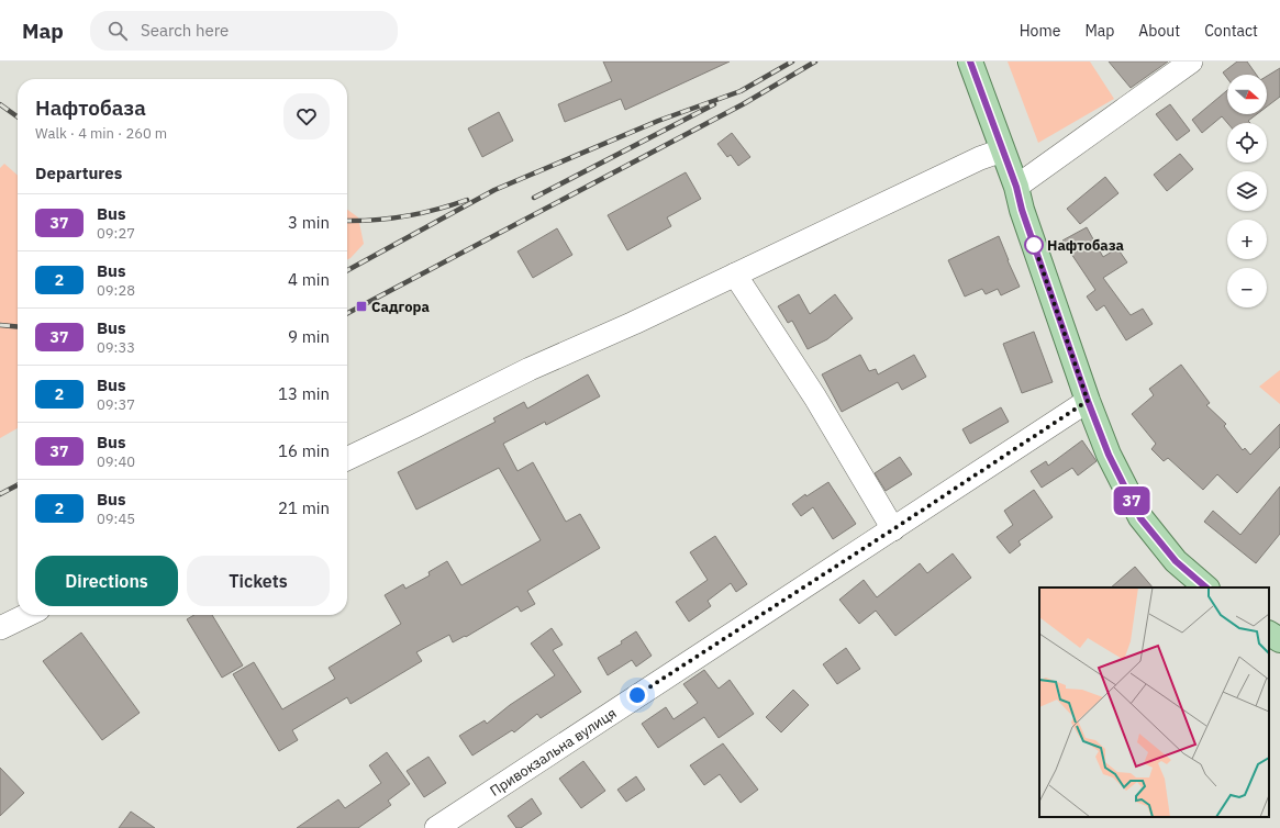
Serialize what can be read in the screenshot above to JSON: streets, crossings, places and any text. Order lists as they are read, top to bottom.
{
  "streets": {
    "street": ["Привокзальна вулиця"]
  },
  "places": {
    "other": ["Нафтобаза"],
    "transit": ["Садгора"]
  },
  "lines": ["bus line 37"],
  "north": "right",
  "page": {
    "header": "Map",
    "search": "Search here",
    "nav": [
      "Home",
      "Map",
      "About",
      "Contact"
    ],
    "on_map": "37",
    "map_buttons": ["+", "−"],
    "heading": [
      ["Нафтобаза", "Walk · 4 min · 260 m"],
      "Departures"
    ],
    "list": [
      {
        "mark": "37",
        "name": "Bus",
        "note": "09:27",
        "value": "3 min"
      },
      {
        "mark": "2",
        "name": "Bus",
        "note": "09:28",
        "value": "4 min"
      },
      {
        "mark": "37",
        "name": "Bus",
        "note": "09:33",
        "value": "9 min"
      },
      {
        "mark": "2",
        "name": "Bus",
        "note": "09:37",
        "value": "13 min"
      },
      {
        "mark": "37",
        "name": "Bus",
        "note": "09:40",
        "value": "16 min"
      },
      {
        "mark": "2",
        "name": "Bus",
        "note": "09:45",
        "value": "21 min"
      }
    ],
    "buttons": ["Directions", "Tickets"]
  }
}
